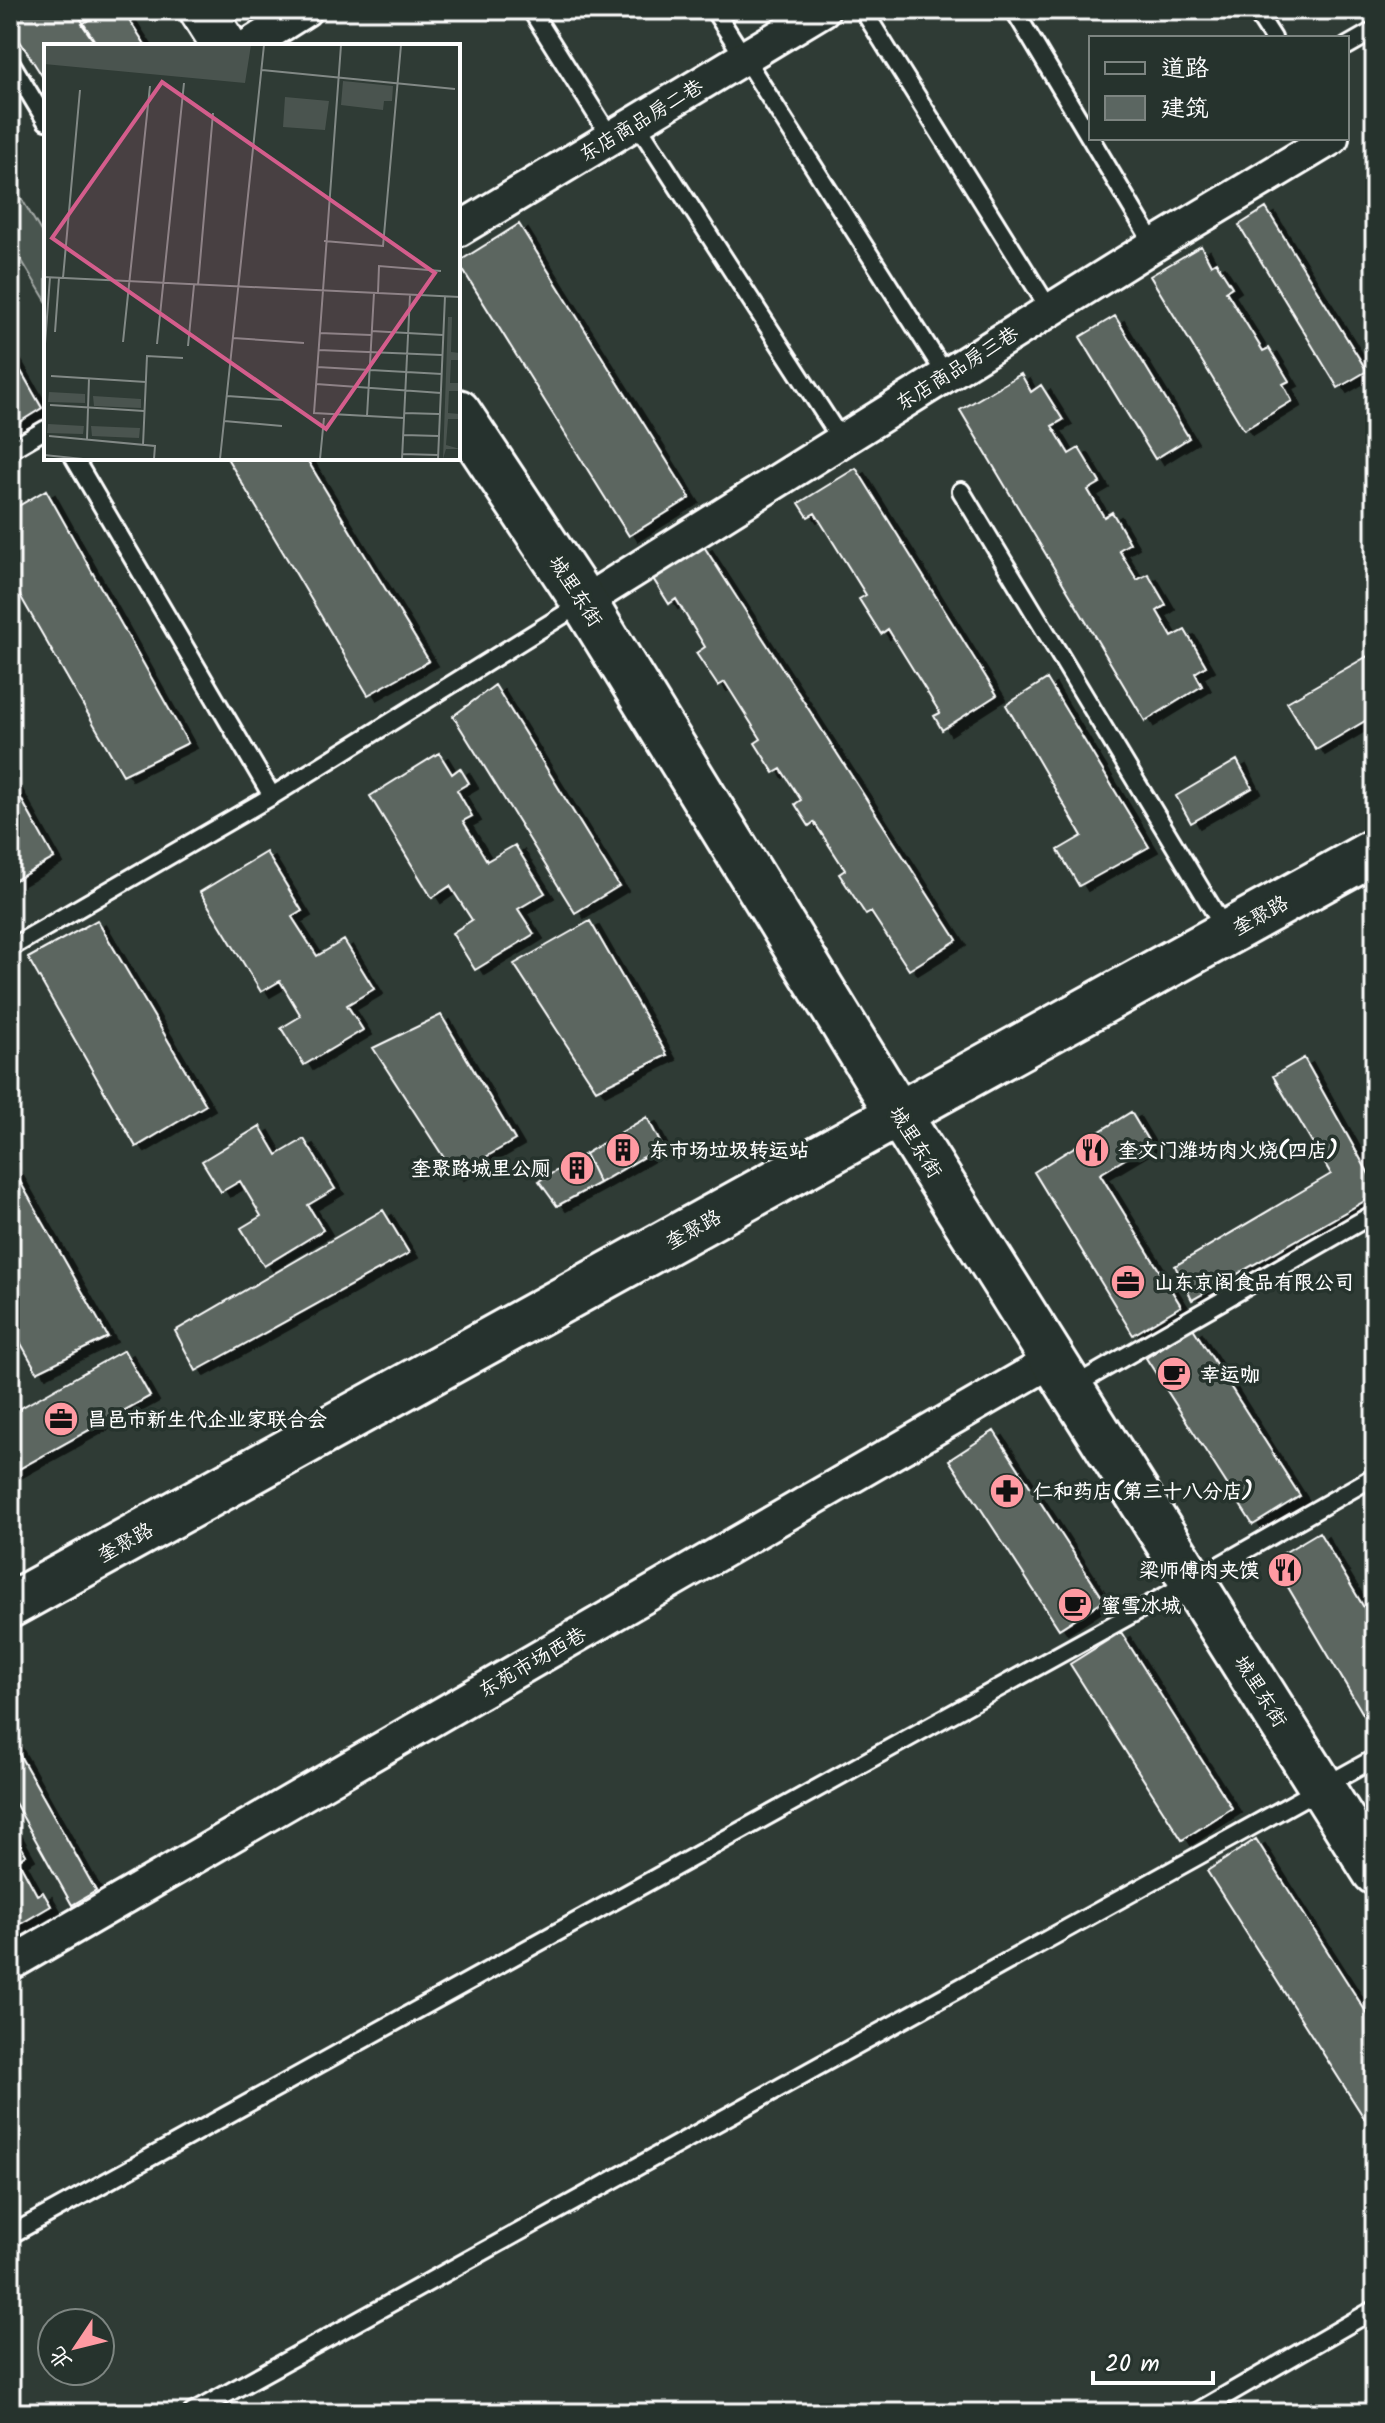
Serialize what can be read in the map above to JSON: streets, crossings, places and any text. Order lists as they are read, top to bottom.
{
  "streets": {
    "street": [
      "东店商品房二巷",
      "东店商品房三巷",
      "城里东街",
      "奎聚路",
      "东苑市场西巷"
    ]
  },
  "crossings": [
    ["东店商品房三巷", "城里东街"],
    ["城里东街", "奎聚路"],
    ["城里东街", "东苑市场西巷"]
  ],
  "places": {
    "building": ["东市场垃圾转运站", "奎聚路城里公厕"],
    "restaurant": ["奎文门潍坊肉火烧(四店)", "梁师傅肉夹馍"],
    "office": ["山东京阁食品有限公司", "昌邑市新生代企业家联合会"],
    "cafe": ["幸运咖", "蜜雪冰城"],
    "pharmacy": ["仁和药店(第三十八分店)"]
  },
  "legend": ["道路", "建筑"],
  "scale_bar": "20 m",
  "north": "bottom left"
}
